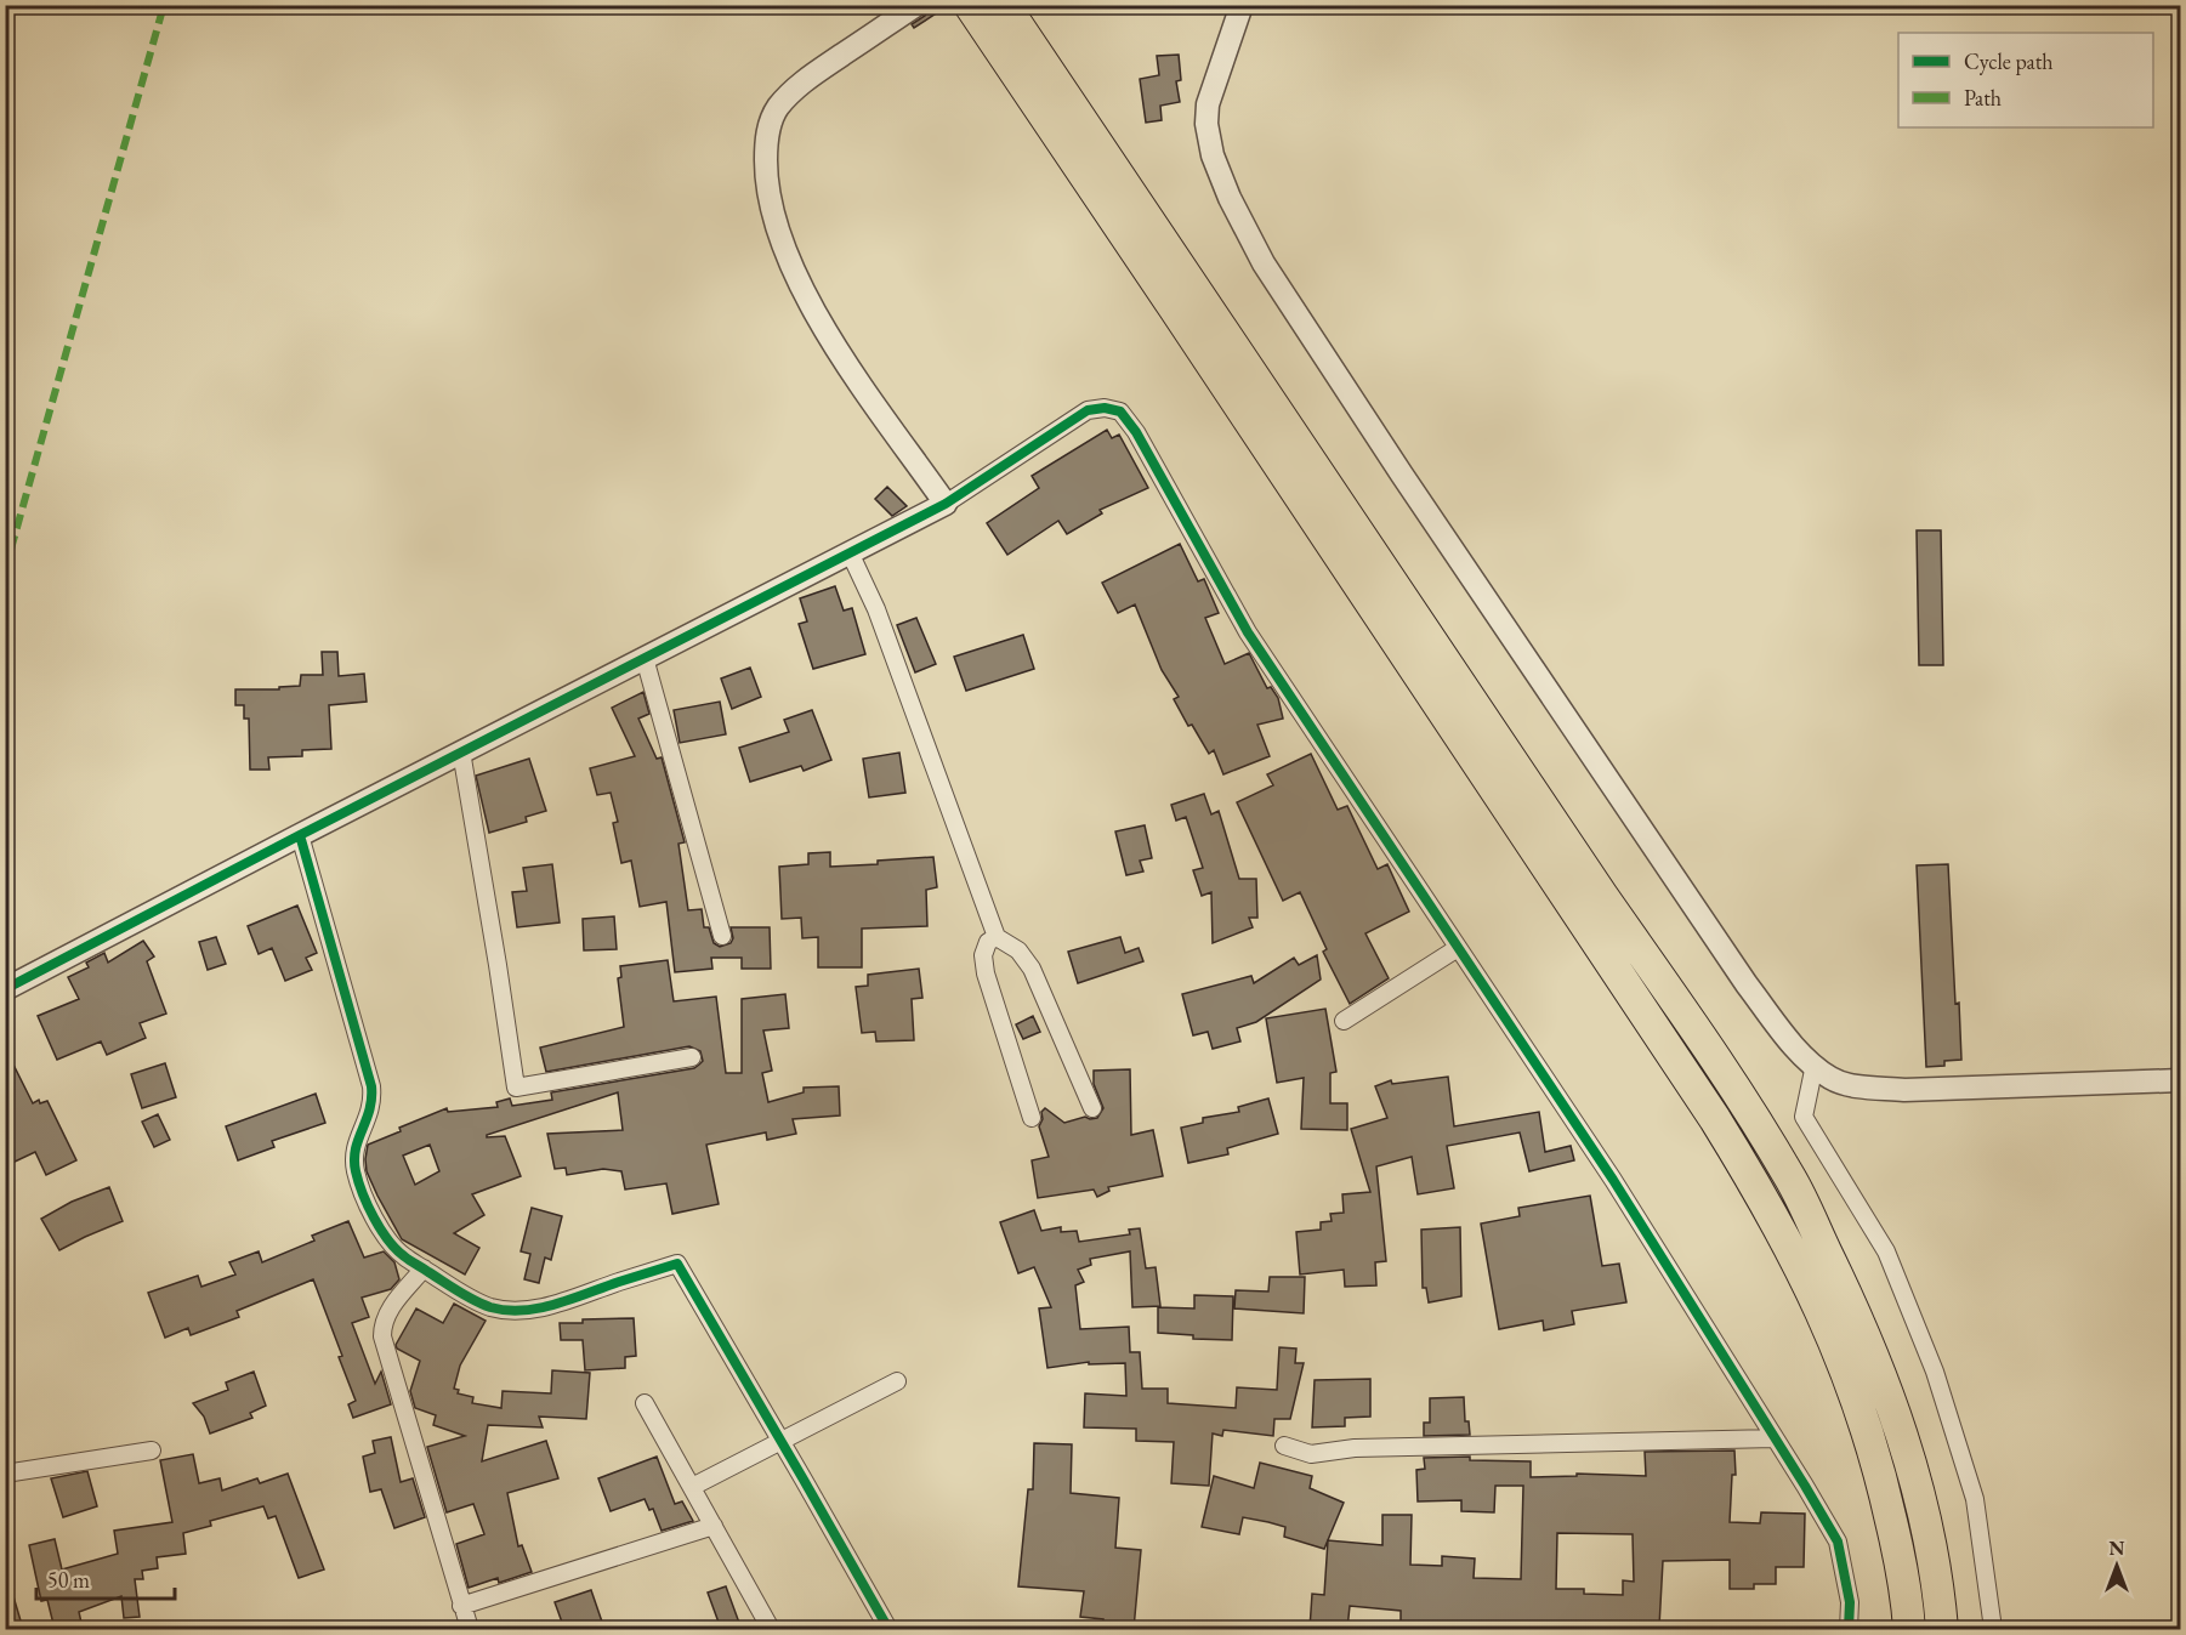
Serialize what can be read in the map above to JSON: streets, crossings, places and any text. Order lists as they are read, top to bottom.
{
  "legend": ["Cycle path", "Path"],
  "scale_bar": "50 m",
  "north": "top"
}
